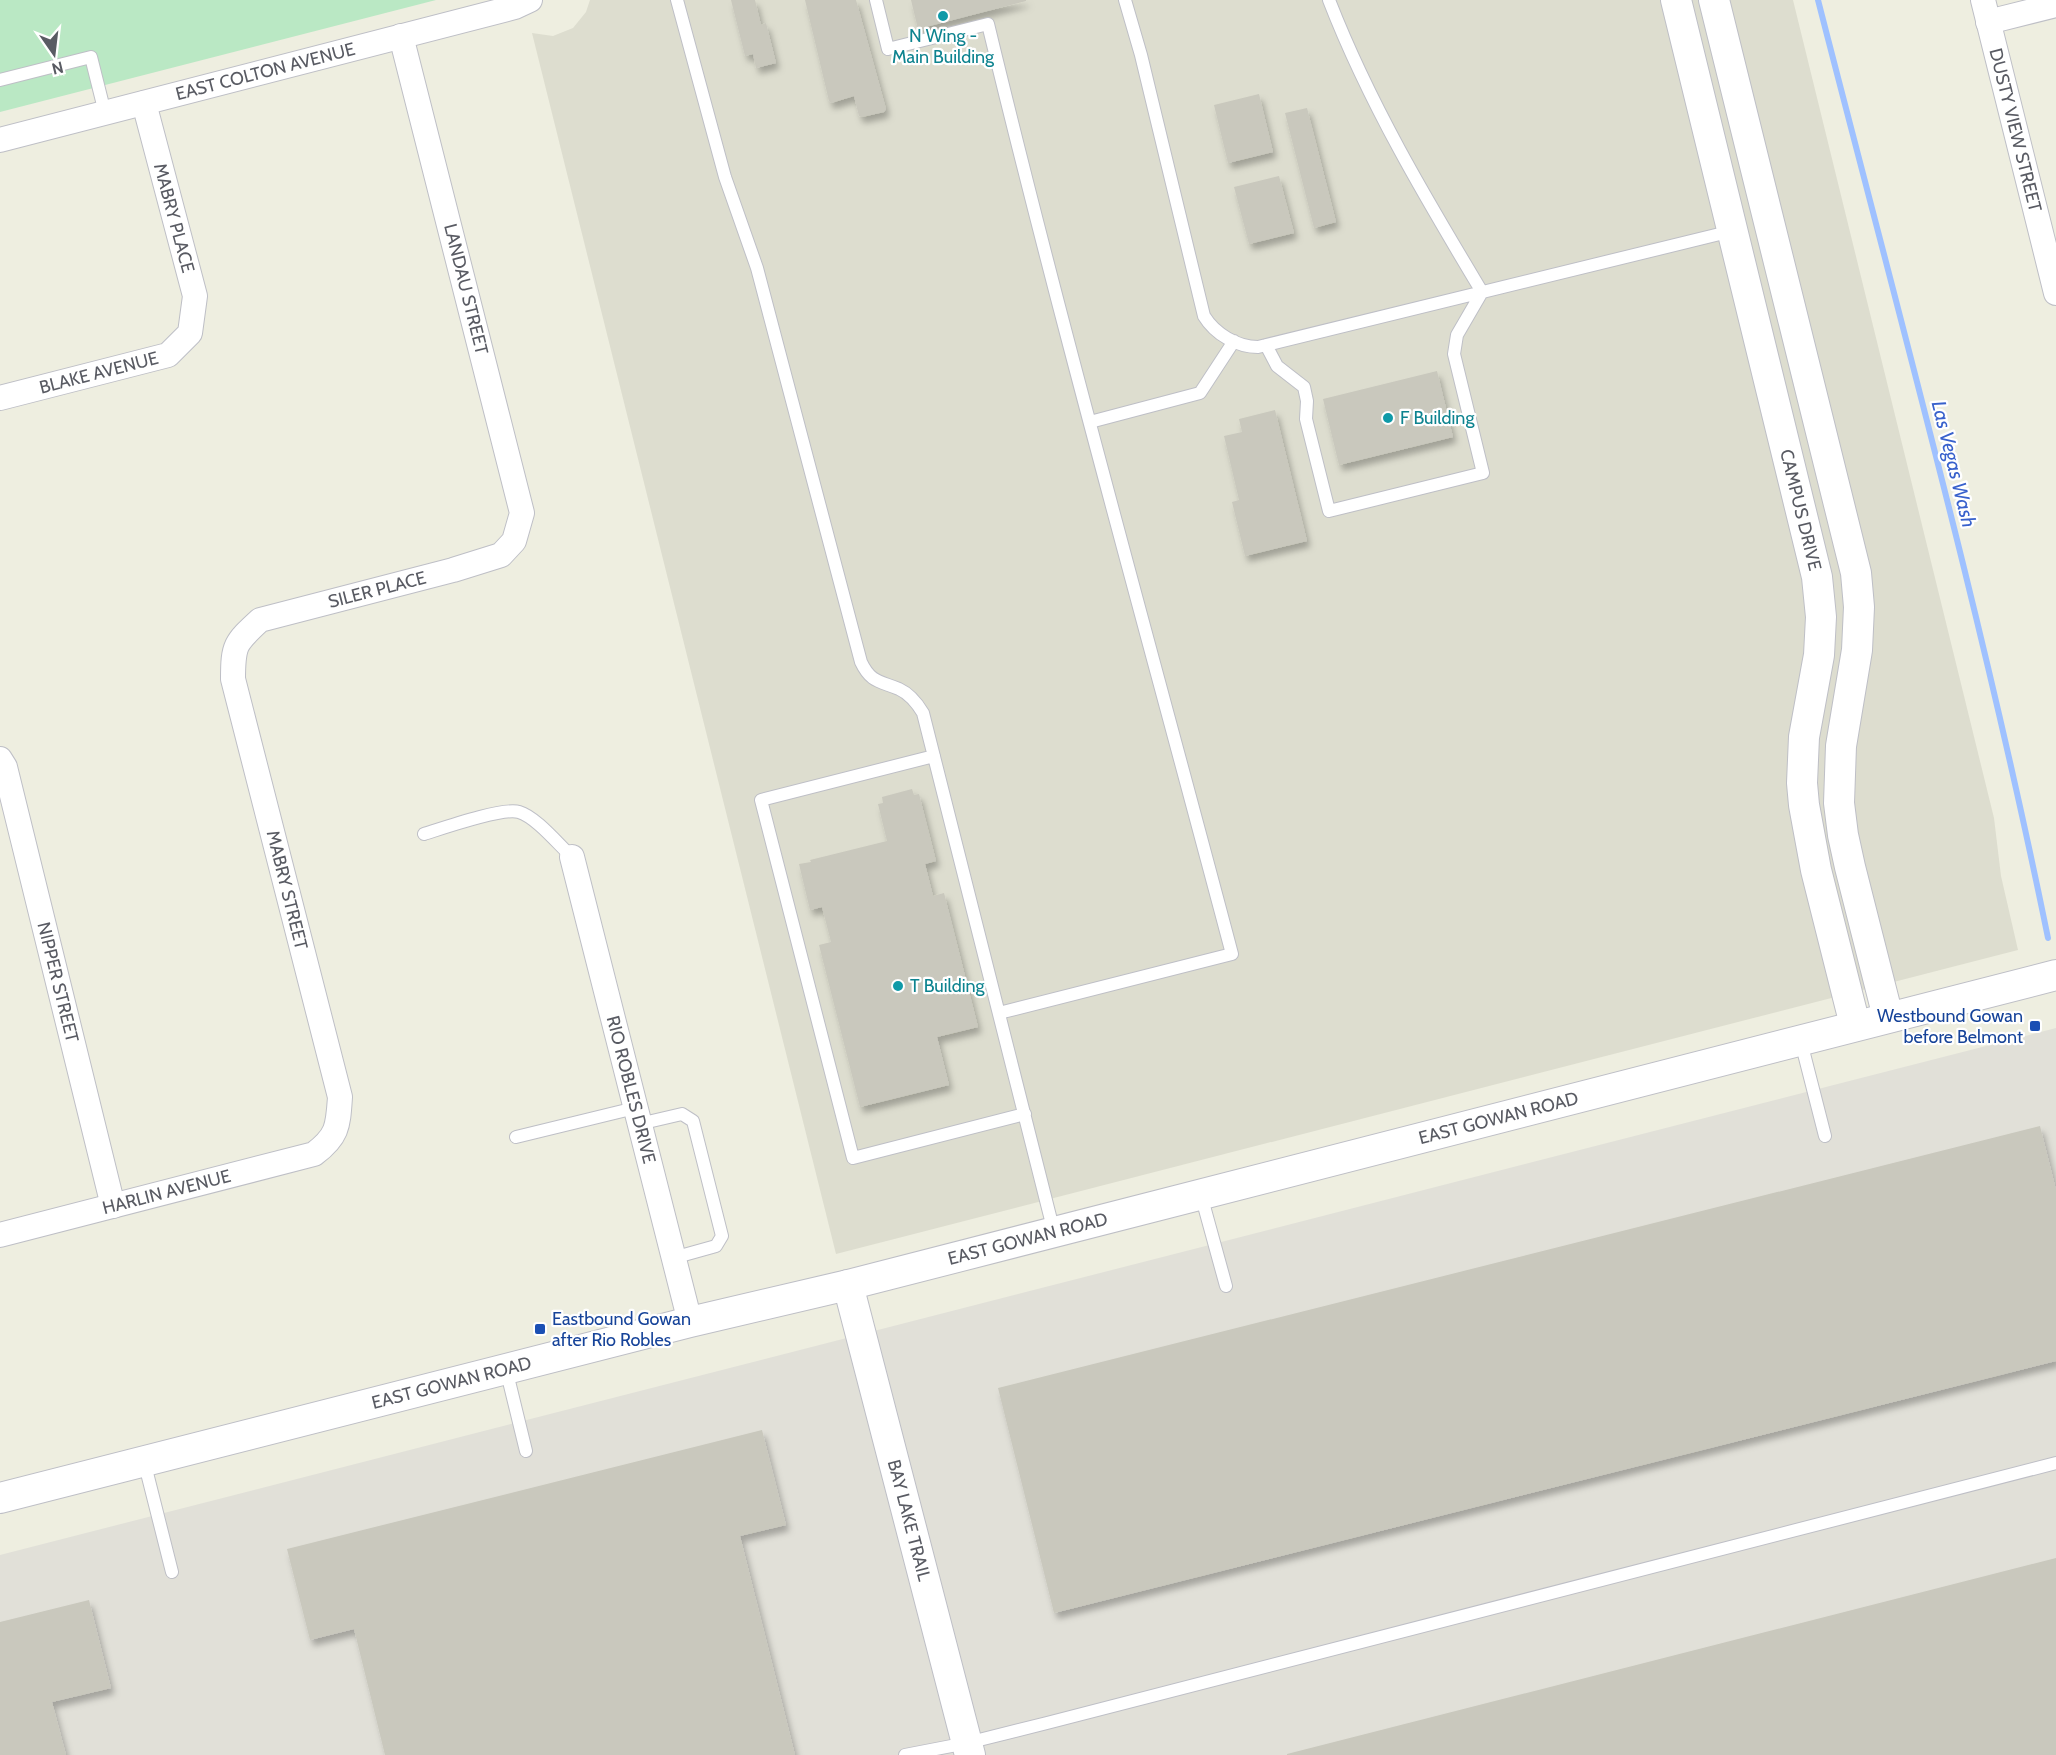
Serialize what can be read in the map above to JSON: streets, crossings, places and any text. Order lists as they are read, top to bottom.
{
  "streets": {
    "street": [
      "EAST COLTON AVENUE",
      "DUSTY VIEW STREET",
      "MABRY PLACE",
      "LANDAU STREET",
      "BLAKE AVENUE",
      "CAMPUS DRIVE",
      "SILER PLACE",
      "MABRY STREET",
      "NIPPER STREET",
      "RIO ROBLES DRIVE",
      "EAST GOWAN ROAD",
      "HARLIN AVENUE",
      "BAY LAKE TRAIL"
    ]
  },
  "crossings": [
    ["EAST COLTON AVENUE", "MABRY PLACE"],
    ["EAST COLTON AVENUE", "LANDAU STREET"],
    ["MABRY PLACE", "BLAKE AVENUE"],
    ["LANDAU STREET", "SILER PLACE"],
    ["CAMPUS DRIVE", "EAST GOWAN ROAD"],
    ["SILER PLACE", "MABRY STREET"],
    ["MABRY STREET", "HARLIN AVENUE"],
    ["NIPPER STREET", "HARLIN AVENUE"],
    ["RIO ROBLES DRIVE", "EAST GOWAN ROAD"],
    ["EAST GOWAN ROAD", "BAY LAKE TRAIL"]
  ],
  "water": ["Las Vegas Wash"],
  "places": {
    "other": ["N Wing - Main Building", "F Building", "T Building"],
    "transit": ["Westbound Gowan before Belmont", "Eastbound Gowan after Rio Robles"]
  },
  "north": "bottom"
}
